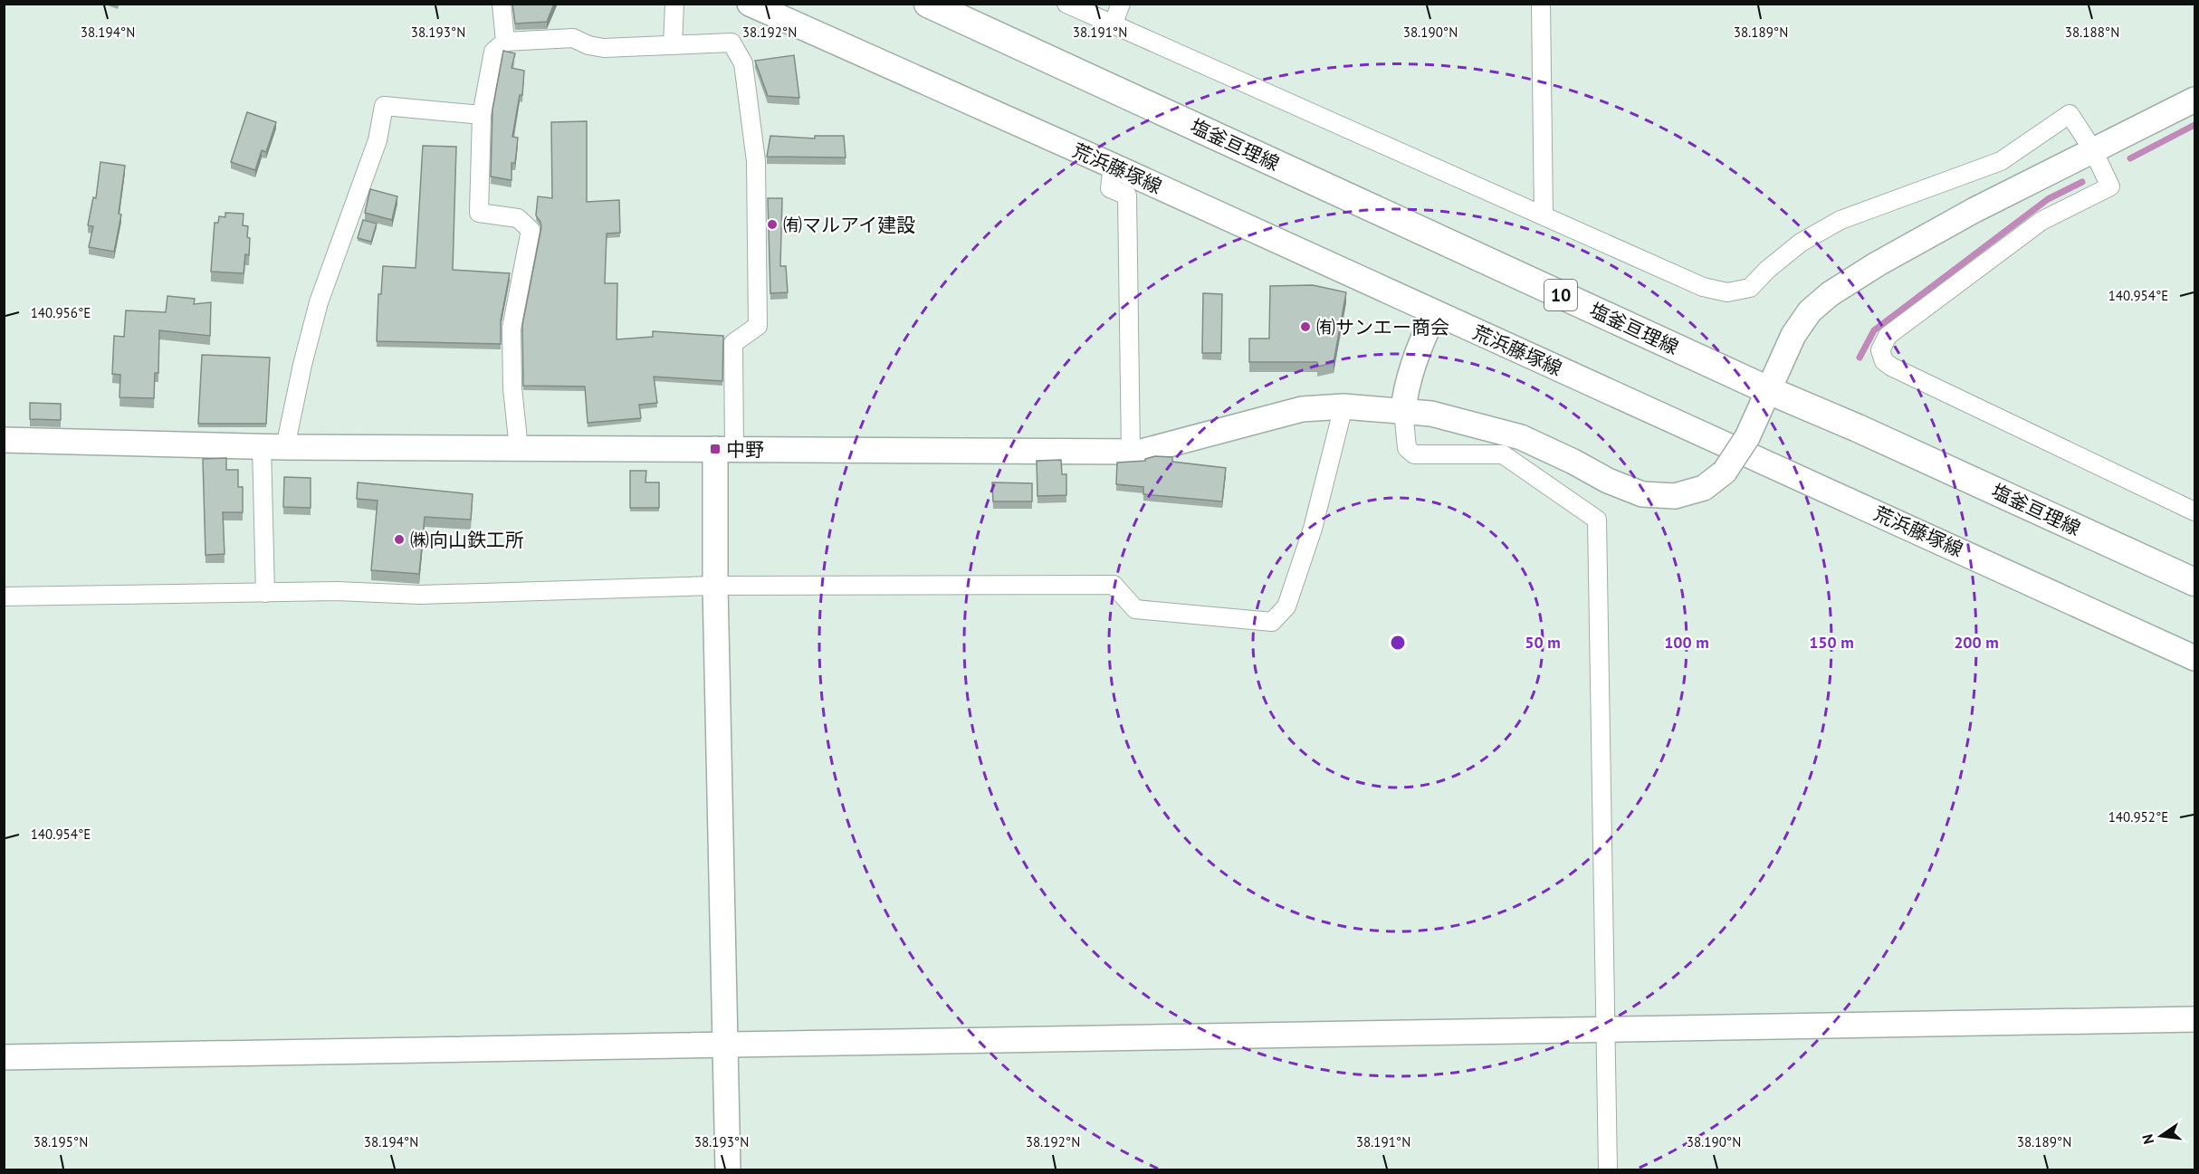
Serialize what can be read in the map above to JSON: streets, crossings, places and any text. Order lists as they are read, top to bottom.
{
  "streets": {
    "main road": ["塩釜亘理線", "10"],
    "street": ["荒浜藤塚線"]
  },
  "places": {
    "other": ["㈲マルアイ建設", "㈲サンエー商会", "㈱向山鉄工所"],
    "transit": ["中野"]
  },
  "north": "left",
  "coordinates": [
    "38.191°N",
    "38.194°N",
    "38.193°N",
    "38.192°N",
    "38.190°N",
    "38.189°N",
    "38.188°N",
    "140.954°E",
    "140.956°E",
    "140.952°E",
    "38.195°N"
  ],
  "rings": [
    "50 m",
    "100 m",
    "150 m",
    "200 m"
  ]
}
